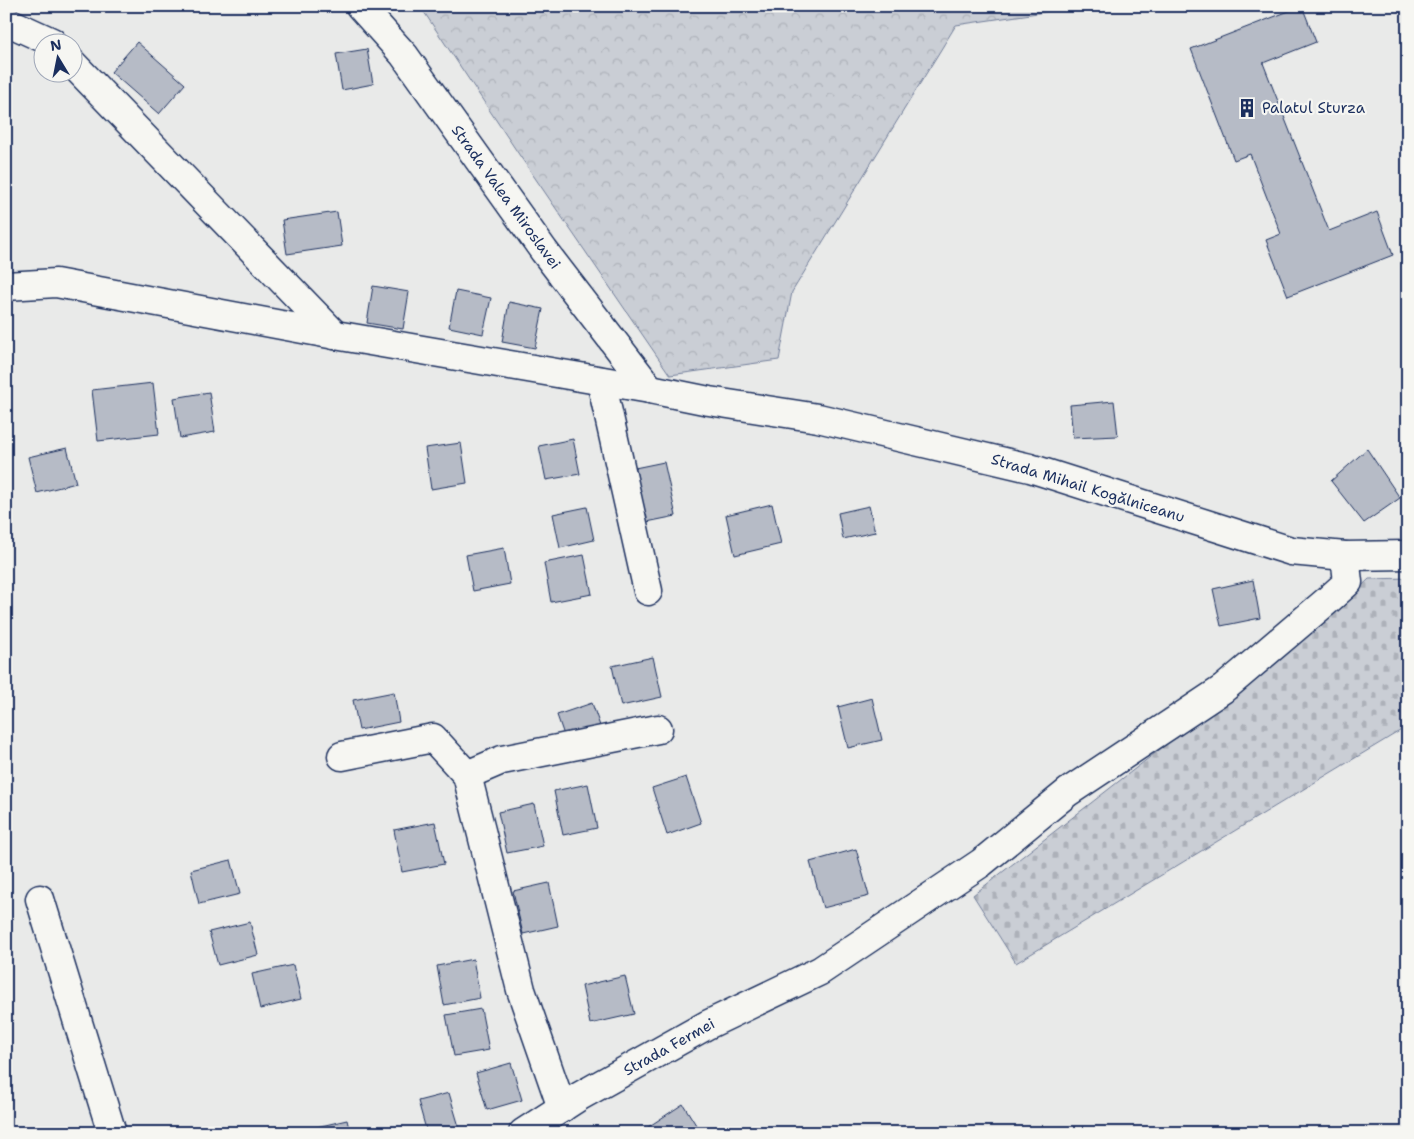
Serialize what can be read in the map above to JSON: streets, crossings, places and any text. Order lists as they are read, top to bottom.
{
  "streets": {
    "street": ["Strada Valea Miroslavei", "Strada Mihail Kogălniceanu", "Strada Fermei"]
  },
  "crossings": [
    ["Strada Valea Miroslavei", "Strada Mihail Kogălniceanu"],
    ["Strada Mihail Kogălniceanu", "Strada Fermei"]
  ],
  "places": {
    "building": ["Palatul Sturza"]
  },
  "north": "top"
}
